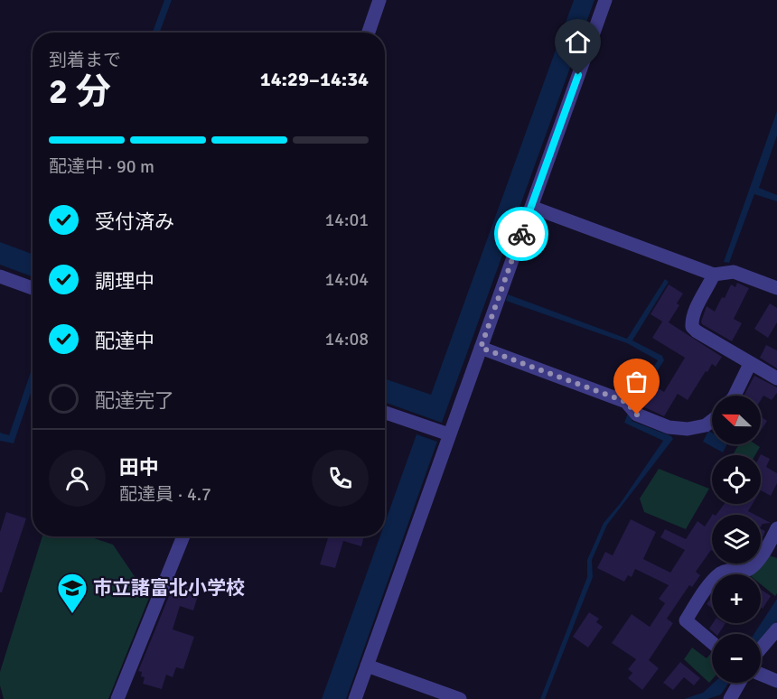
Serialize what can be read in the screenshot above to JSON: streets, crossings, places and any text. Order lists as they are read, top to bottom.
{
  "places": {
    "school or university": ["市立諸富北小学校"]
  },
  "north": "left",
  "page": {
    "heading": ["2 分", "到着まで", "14:29–14:34"],
    "panel": ["田中", "配達員 · 4.7"],
    "bar": "配達中 · 90 m",
    "list": [
      ["受付済み", "14:01"],
      ["調理中", "14:04"],
      ["配達中", "14:08"],
      "配達完了"
    ],
    "map_buttons": ["+", "−"]
  }
}
